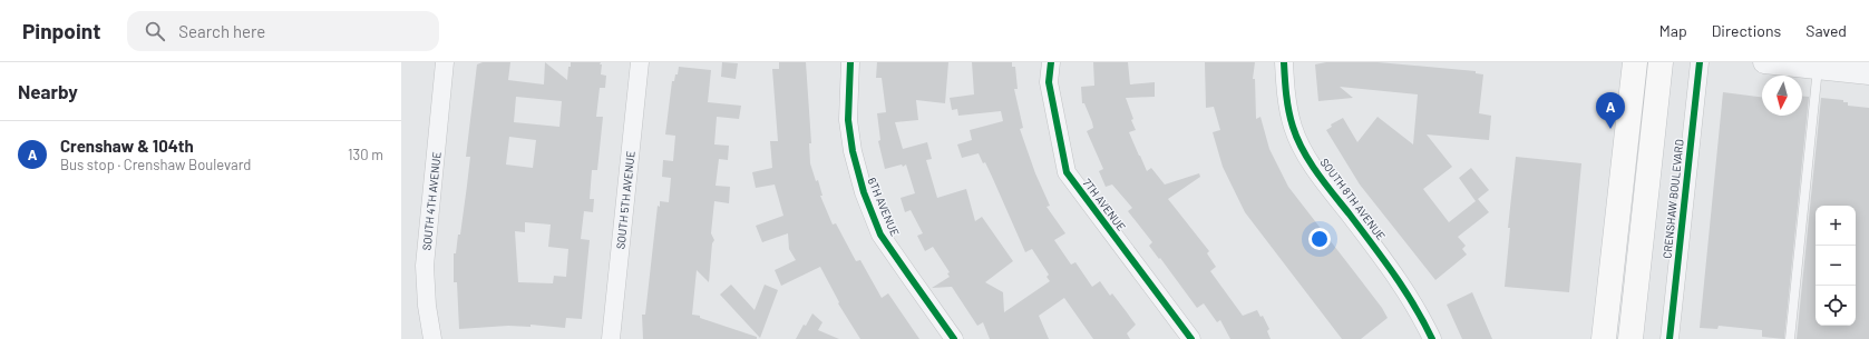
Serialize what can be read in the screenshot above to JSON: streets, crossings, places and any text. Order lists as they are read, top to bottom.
{
  "streets": {
    "street": [
      "SOUTH 8TH AVENUE",
      "CRENSHAW BOULEVARD",
      "SOUTH 5TH AVENUE",
      "SOUTH 4TH AVENUE",
      "7TH AVENUE",
      "6TH AVENUE"
    ]
  },
  "north": "bottom",
  "page": {
    "header": "Pinpoint",
    "search": "Search here",
    "nav": ["Map", "Directions", "Saved"],
    "heading": "Nearby",
    "pins": "A",
    "list": [
      {
        "mark": "A",
        "name": "Crenshaw & 104th",
        "note": "Bus stop · Crenshaw Boulevard",
        "value": "130 m"
      }
    ],
    "map_buttons": ["+", "−"]
  }
}
